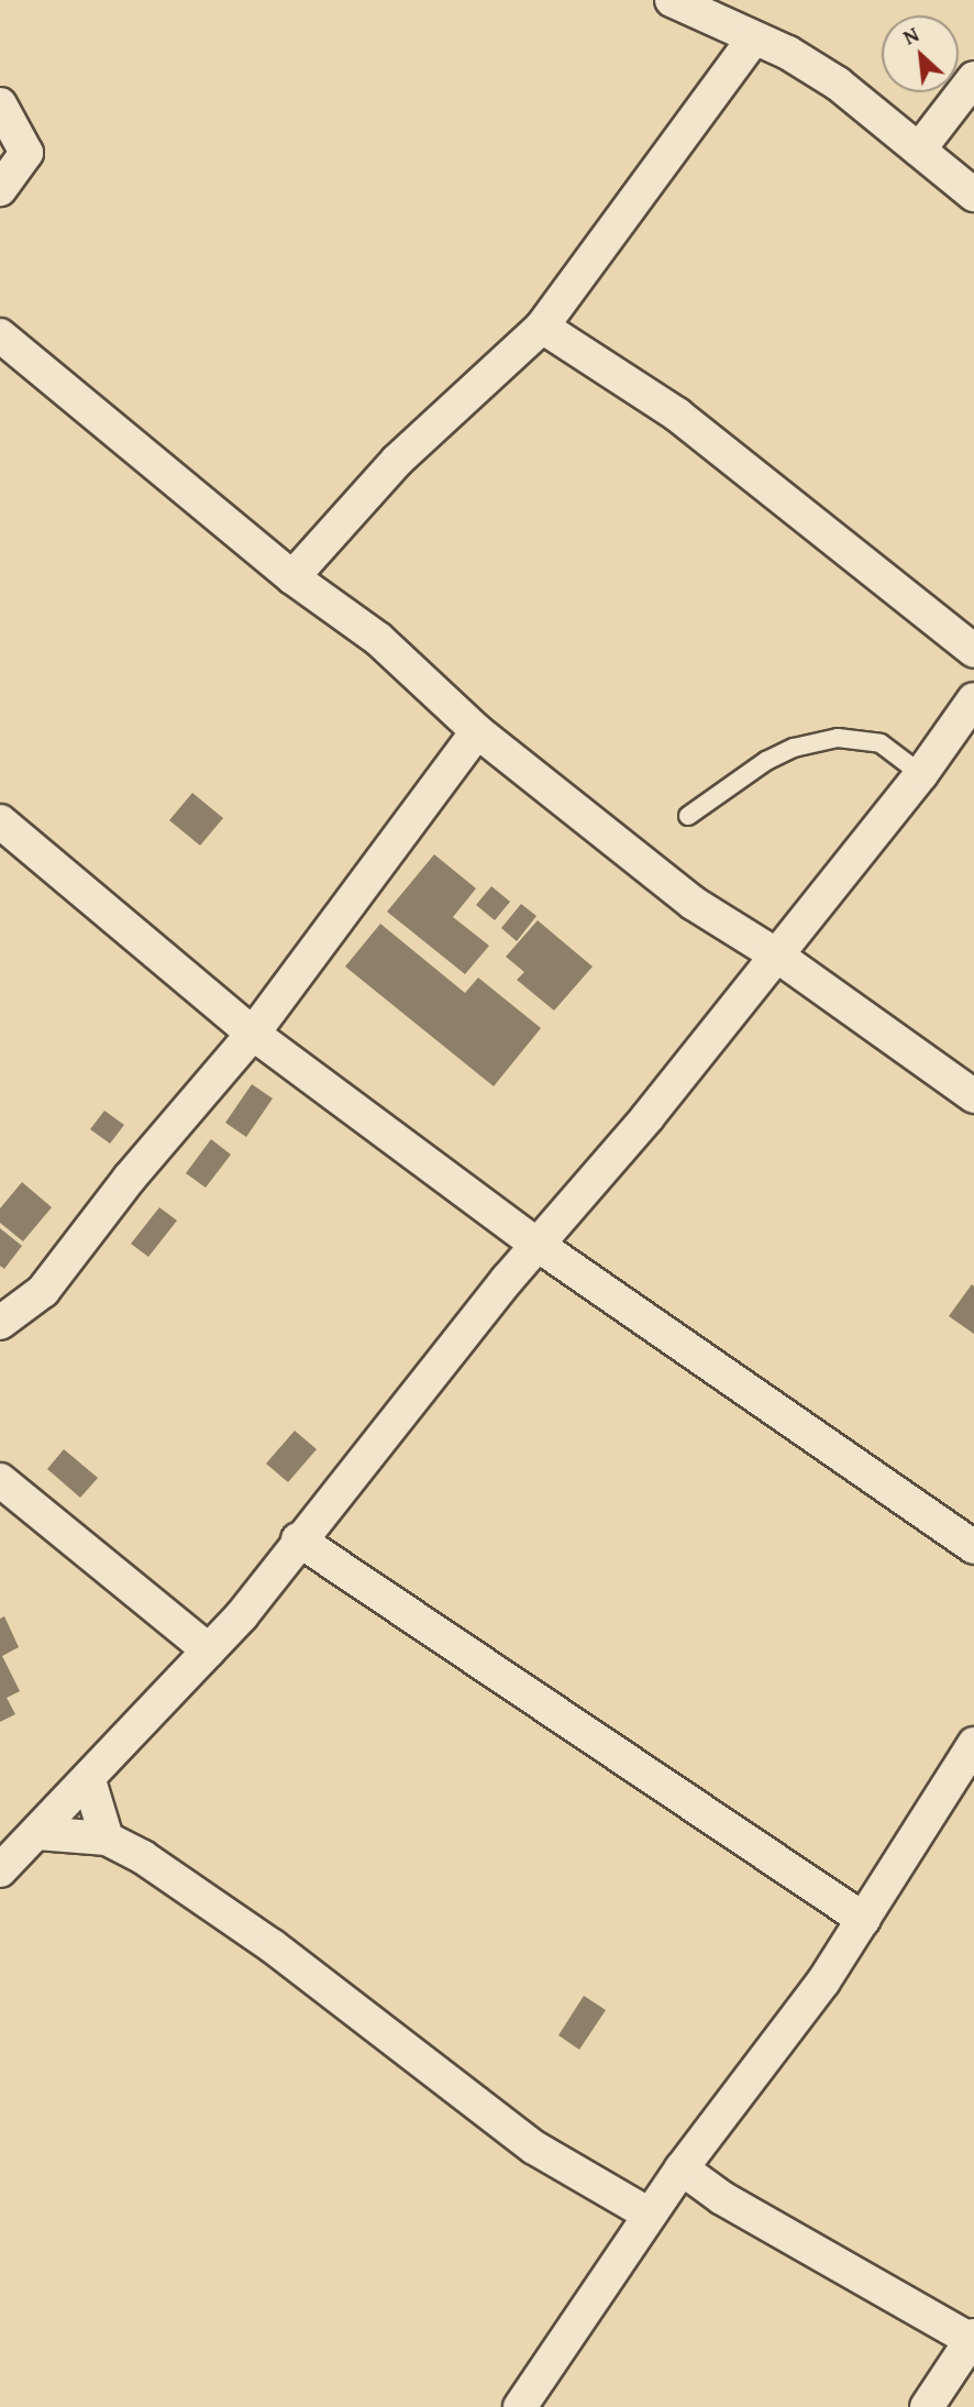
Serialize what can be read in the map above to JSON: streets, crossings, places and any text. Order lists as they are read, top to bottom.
{
  "north": "top left"
}
